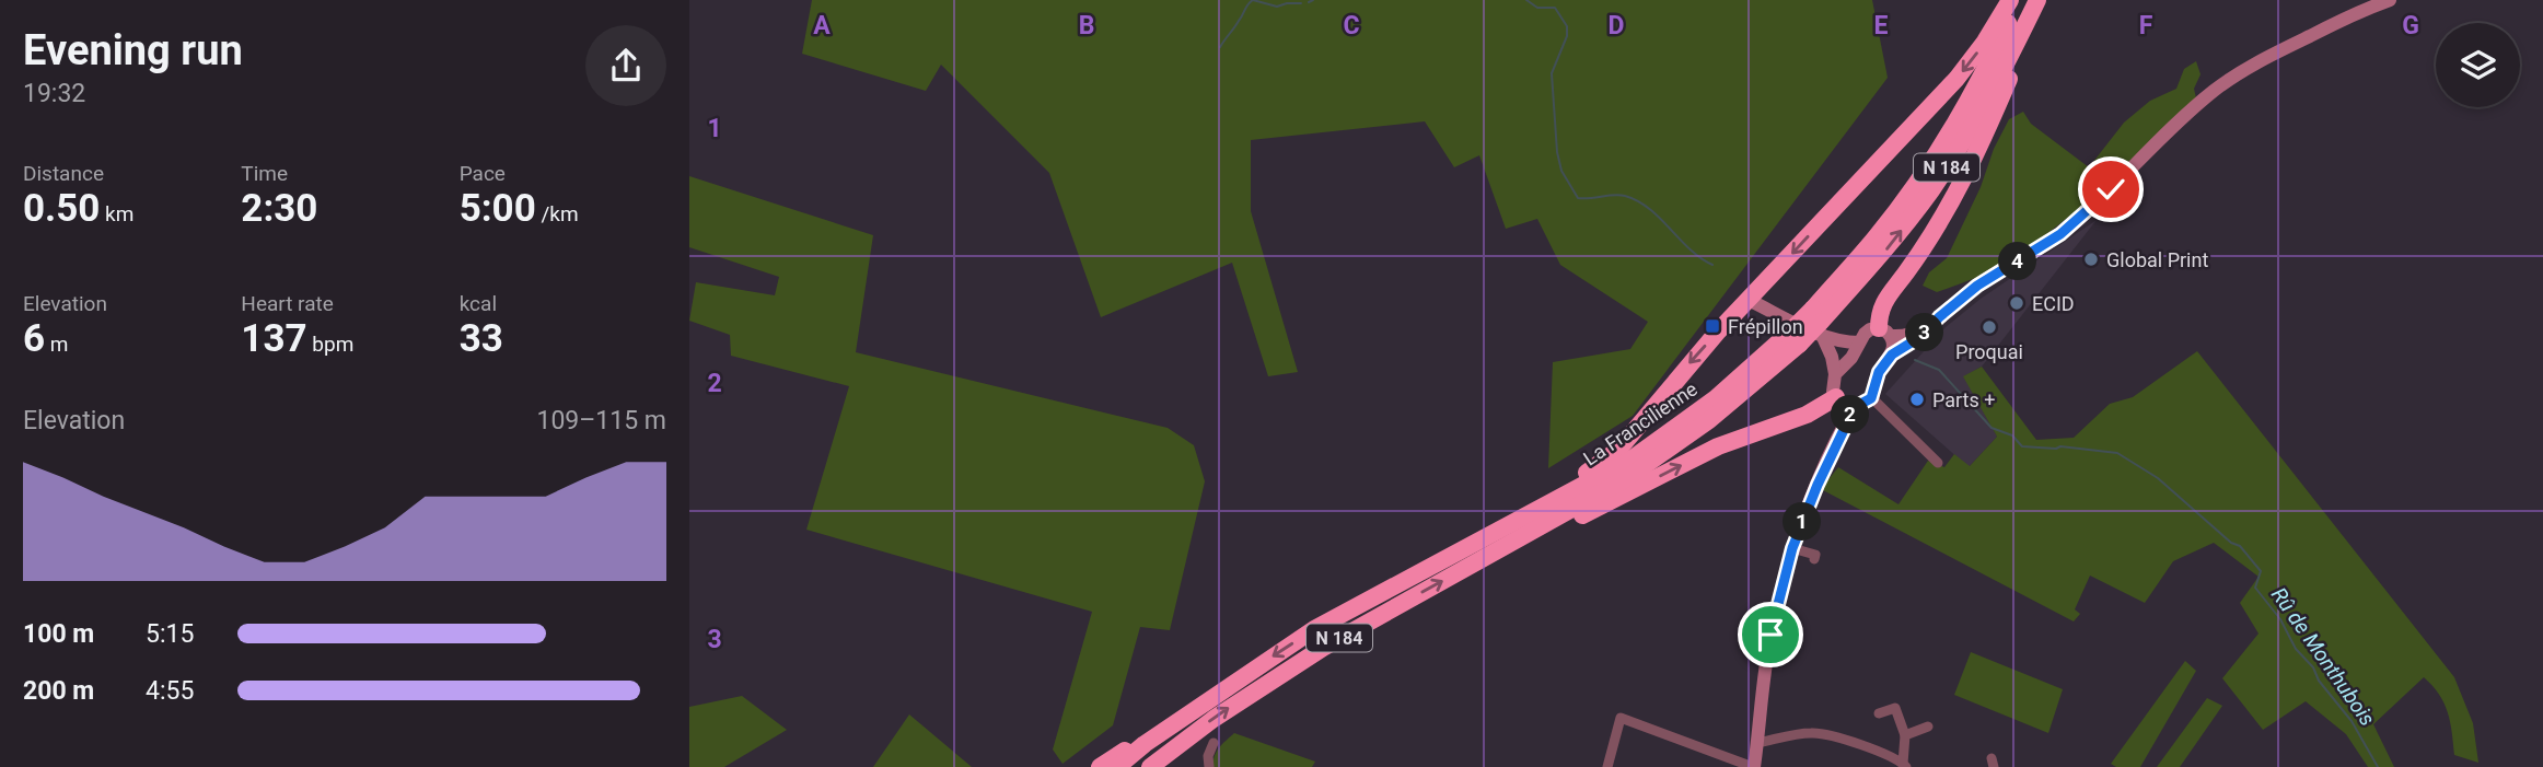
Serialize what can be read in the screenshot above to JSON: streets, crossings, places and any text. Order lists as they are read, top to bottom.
{
  "streets": {
    "highway": ["N 184", "La Francilienne"]
  },
  "water": ["Rû de Monthubois"],
  "places": {
    "other": [
      "Global Print",
      "ECID",
      "Proquai",
      "Parts +"
    ],
    "transit": ["Frépillon"]
  },
  "page": {
    "heading": ["Evening run", "19:32"],
    "stats": [
      ["Distance", "0.50 km"],
      ["Time", "2:30"],
      ["Pace", "5:00 /km"],
      ["Elevation", "6 m"],
      ["Heart rate", "137 bpm"],
      ["kcal", "33"]
    ],
    "pins": [
      "4",
      "3",
      "2",
      "1"
    ],
    "chart": ["Elevation", "109–115 m"],
    "list": [
      {
        "name": "100 m",
        "note": "5:15"
      },
      {
        "name": "200 m",
        "note": "4:55"
      }
    ]
  },
  "grid": {
    "columns": [
      "A",
      "B",
      "C",
      "D",
      "E",
      "F",
      "G"
    ],
    "rows": ["1", "2", "3"]
  }
}
